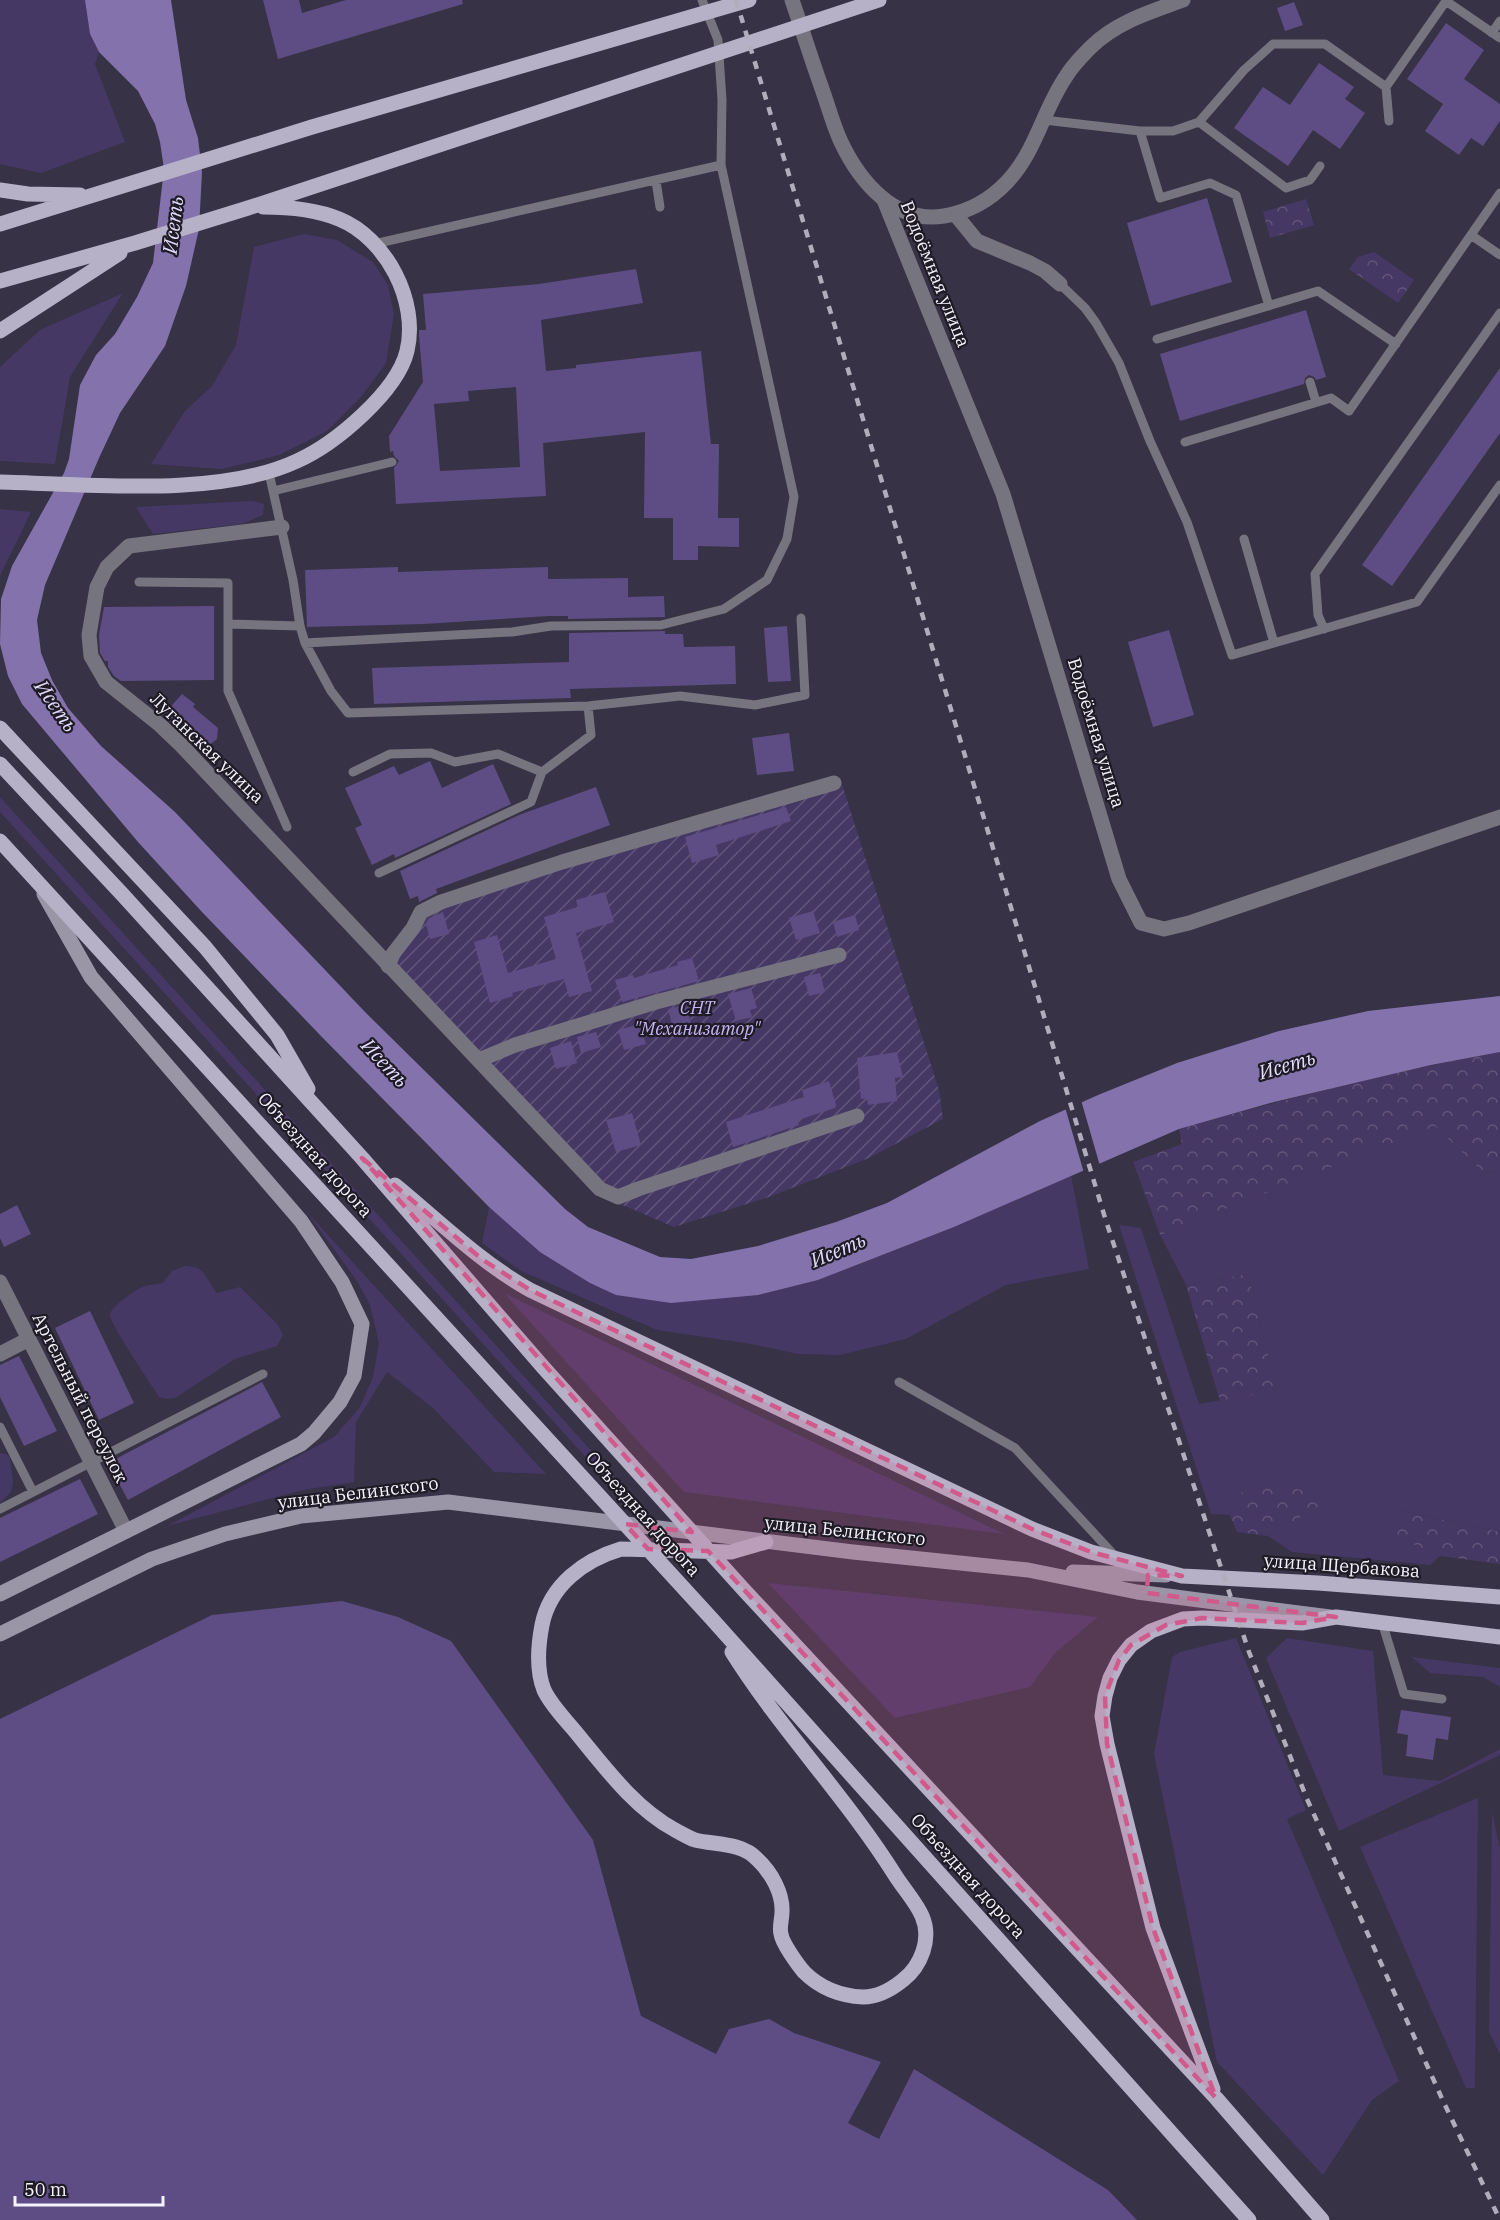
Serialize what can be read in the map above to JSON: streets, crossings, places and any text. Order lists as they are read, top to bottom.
{
  "streets": {
    "main road": ["Объездная дорога", "улица Белинского", "улица Щербакова"],
    "street": ["Водоёмная улица", "Луганская улица", "Артельный переулок"]
  },
  "crossings": [
    ["Объездная дорога", "улица Щербакова"],
    ["улица Белинского", "улица Щербакова"]
  ],
  "water": ["Исеть"],
  "parks": ["СНТ \"Механизатор\""],
  "scale_bar": "50 m"
}
